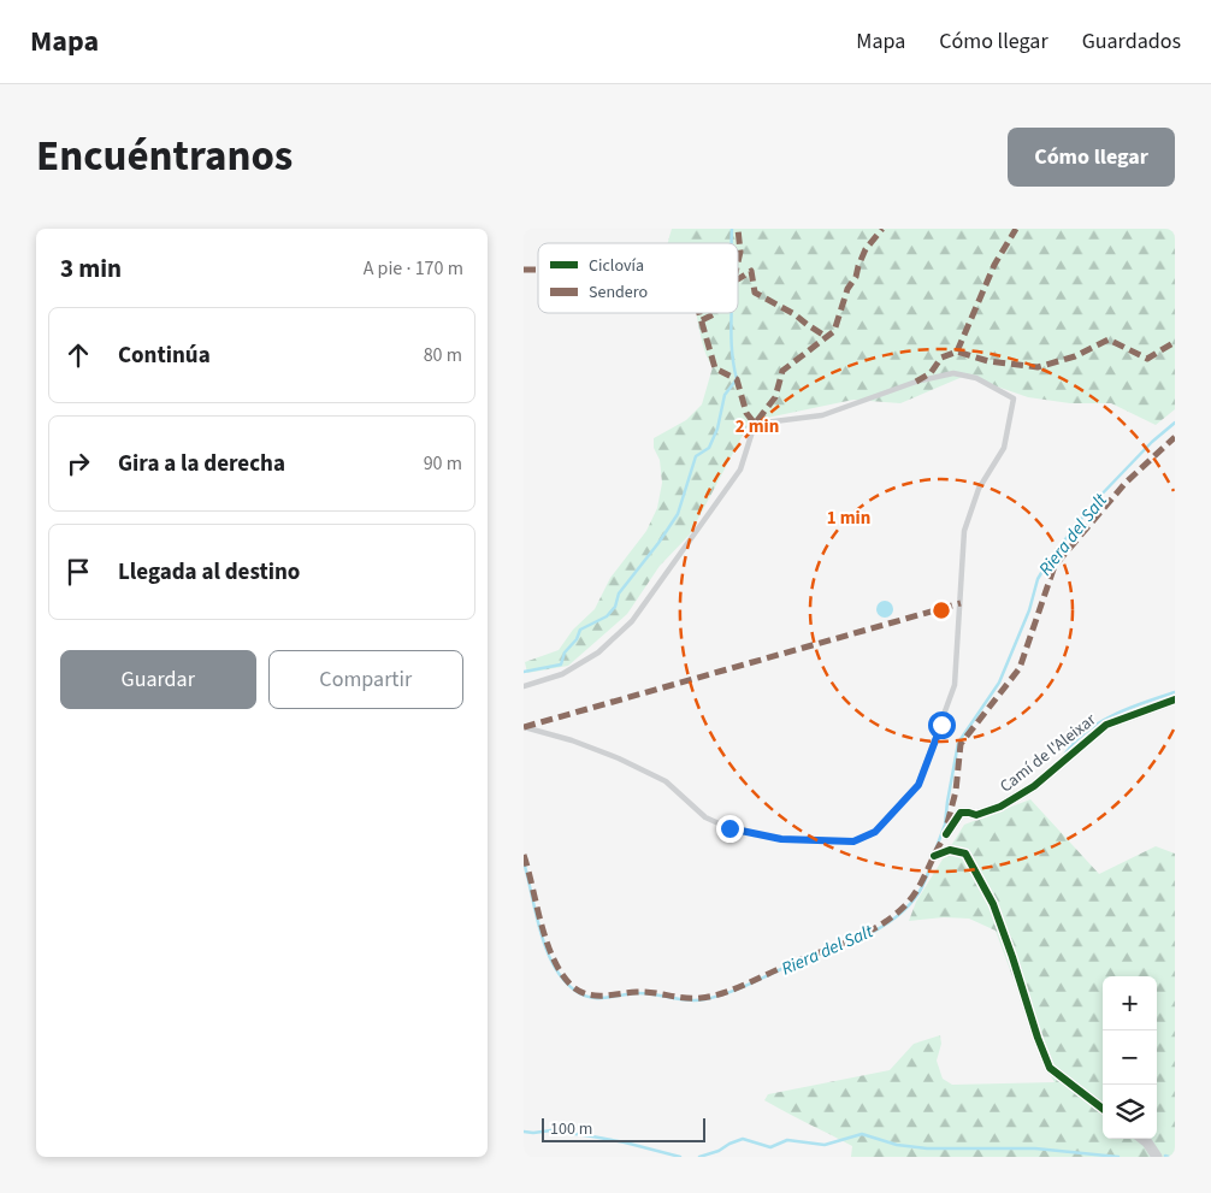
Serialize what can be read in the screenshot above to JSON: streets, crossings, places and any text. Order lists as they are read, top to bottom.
{
  "streets": {
    "street": ["Camí de l'Aleixar"]
  },
  "water": ["Riera del Salt"],
  "legend": ["Ciclovía", "Sendero"],
  "scale_bar": "100 m",
  "page": {
    "header": "Mapa",
    "nav": ["Mapa", "Cómo llegar", "Guardados"],
    "title": "Encuéntranos",
    "buttons": [
      "Cómo llegar",
      ["Guardar", "Compartir"]
    ],
    "heading": ["3 min", "A pie · 170 m"],
    "list": [
      ["Continúa", "80 m"],
      ["Gira a la derecha", "90 m"],
      "Llegada al destino"
    ],
    "map_buttons": ["+", "−"],
    "scale": "100 m"
  },
  "rings": ["2 min", "1 min"]
}
